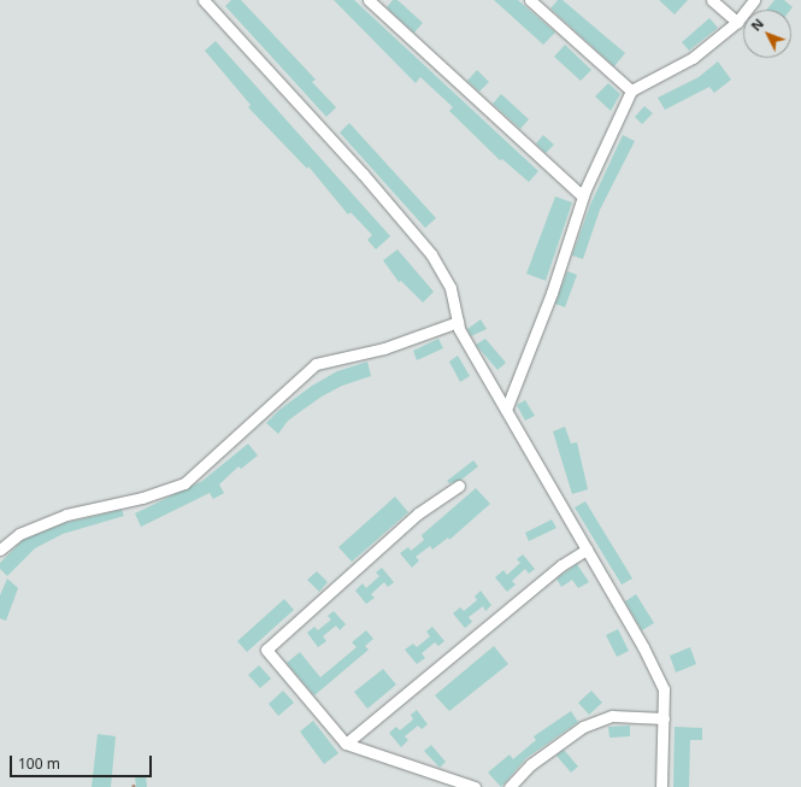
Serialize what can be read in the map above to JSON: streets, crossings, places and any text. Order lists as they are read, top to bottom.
{
  "scale_bar": "100 m",
  "north": "top left"
}
